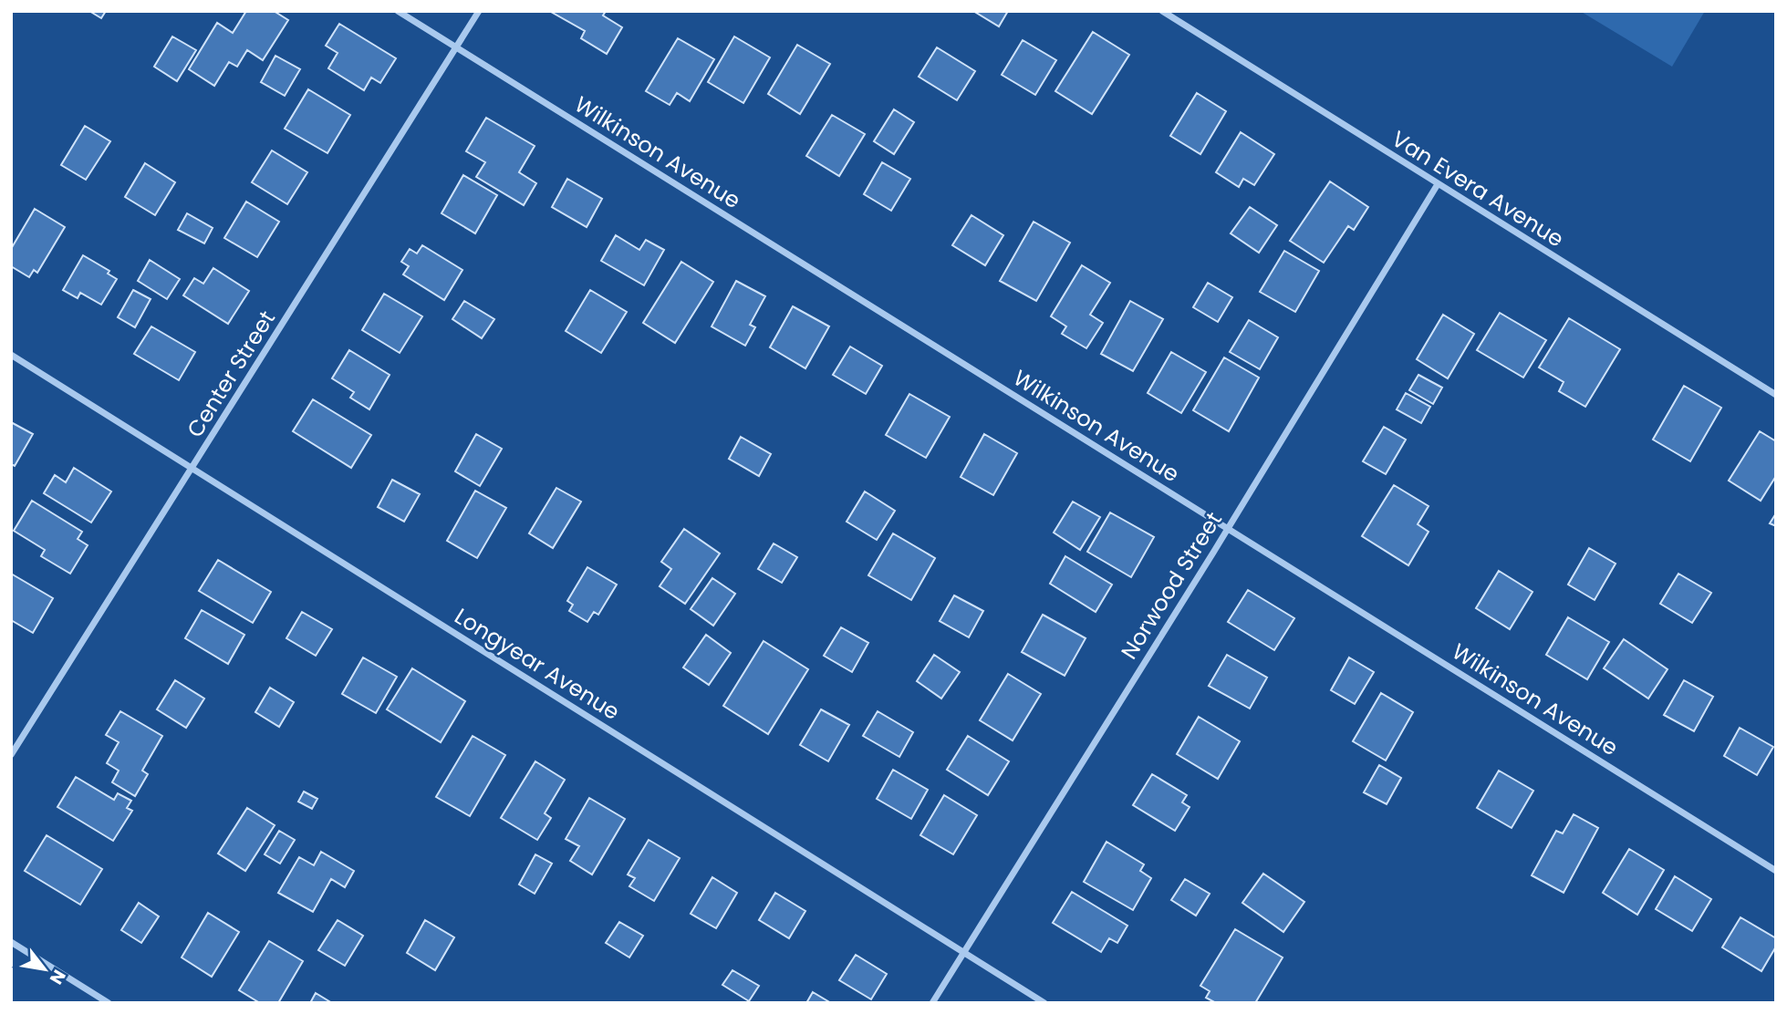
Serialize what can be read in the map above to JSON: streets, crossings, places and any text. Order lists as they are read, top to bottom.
{
  "streets": {
    "street": [
      "Wilkinson Avenue",
      "Van Evera Avenue",
      "Center Street",
      "Norwood Street",
      "Longyear Avenue"
    ]
  },
  "crossings": [
    ["Wilkinson Avenue", "Center Street"],
    ["Wilkinson Avenue", "Norwood Street"],
    ["Van Evera Avenue", "Norwood Street"],
    ["Center Street", "Longyear Avenue"],
    ["Norwood Street", "Longyear Avenue"]
  ],
  "north": "bottom right"
}
